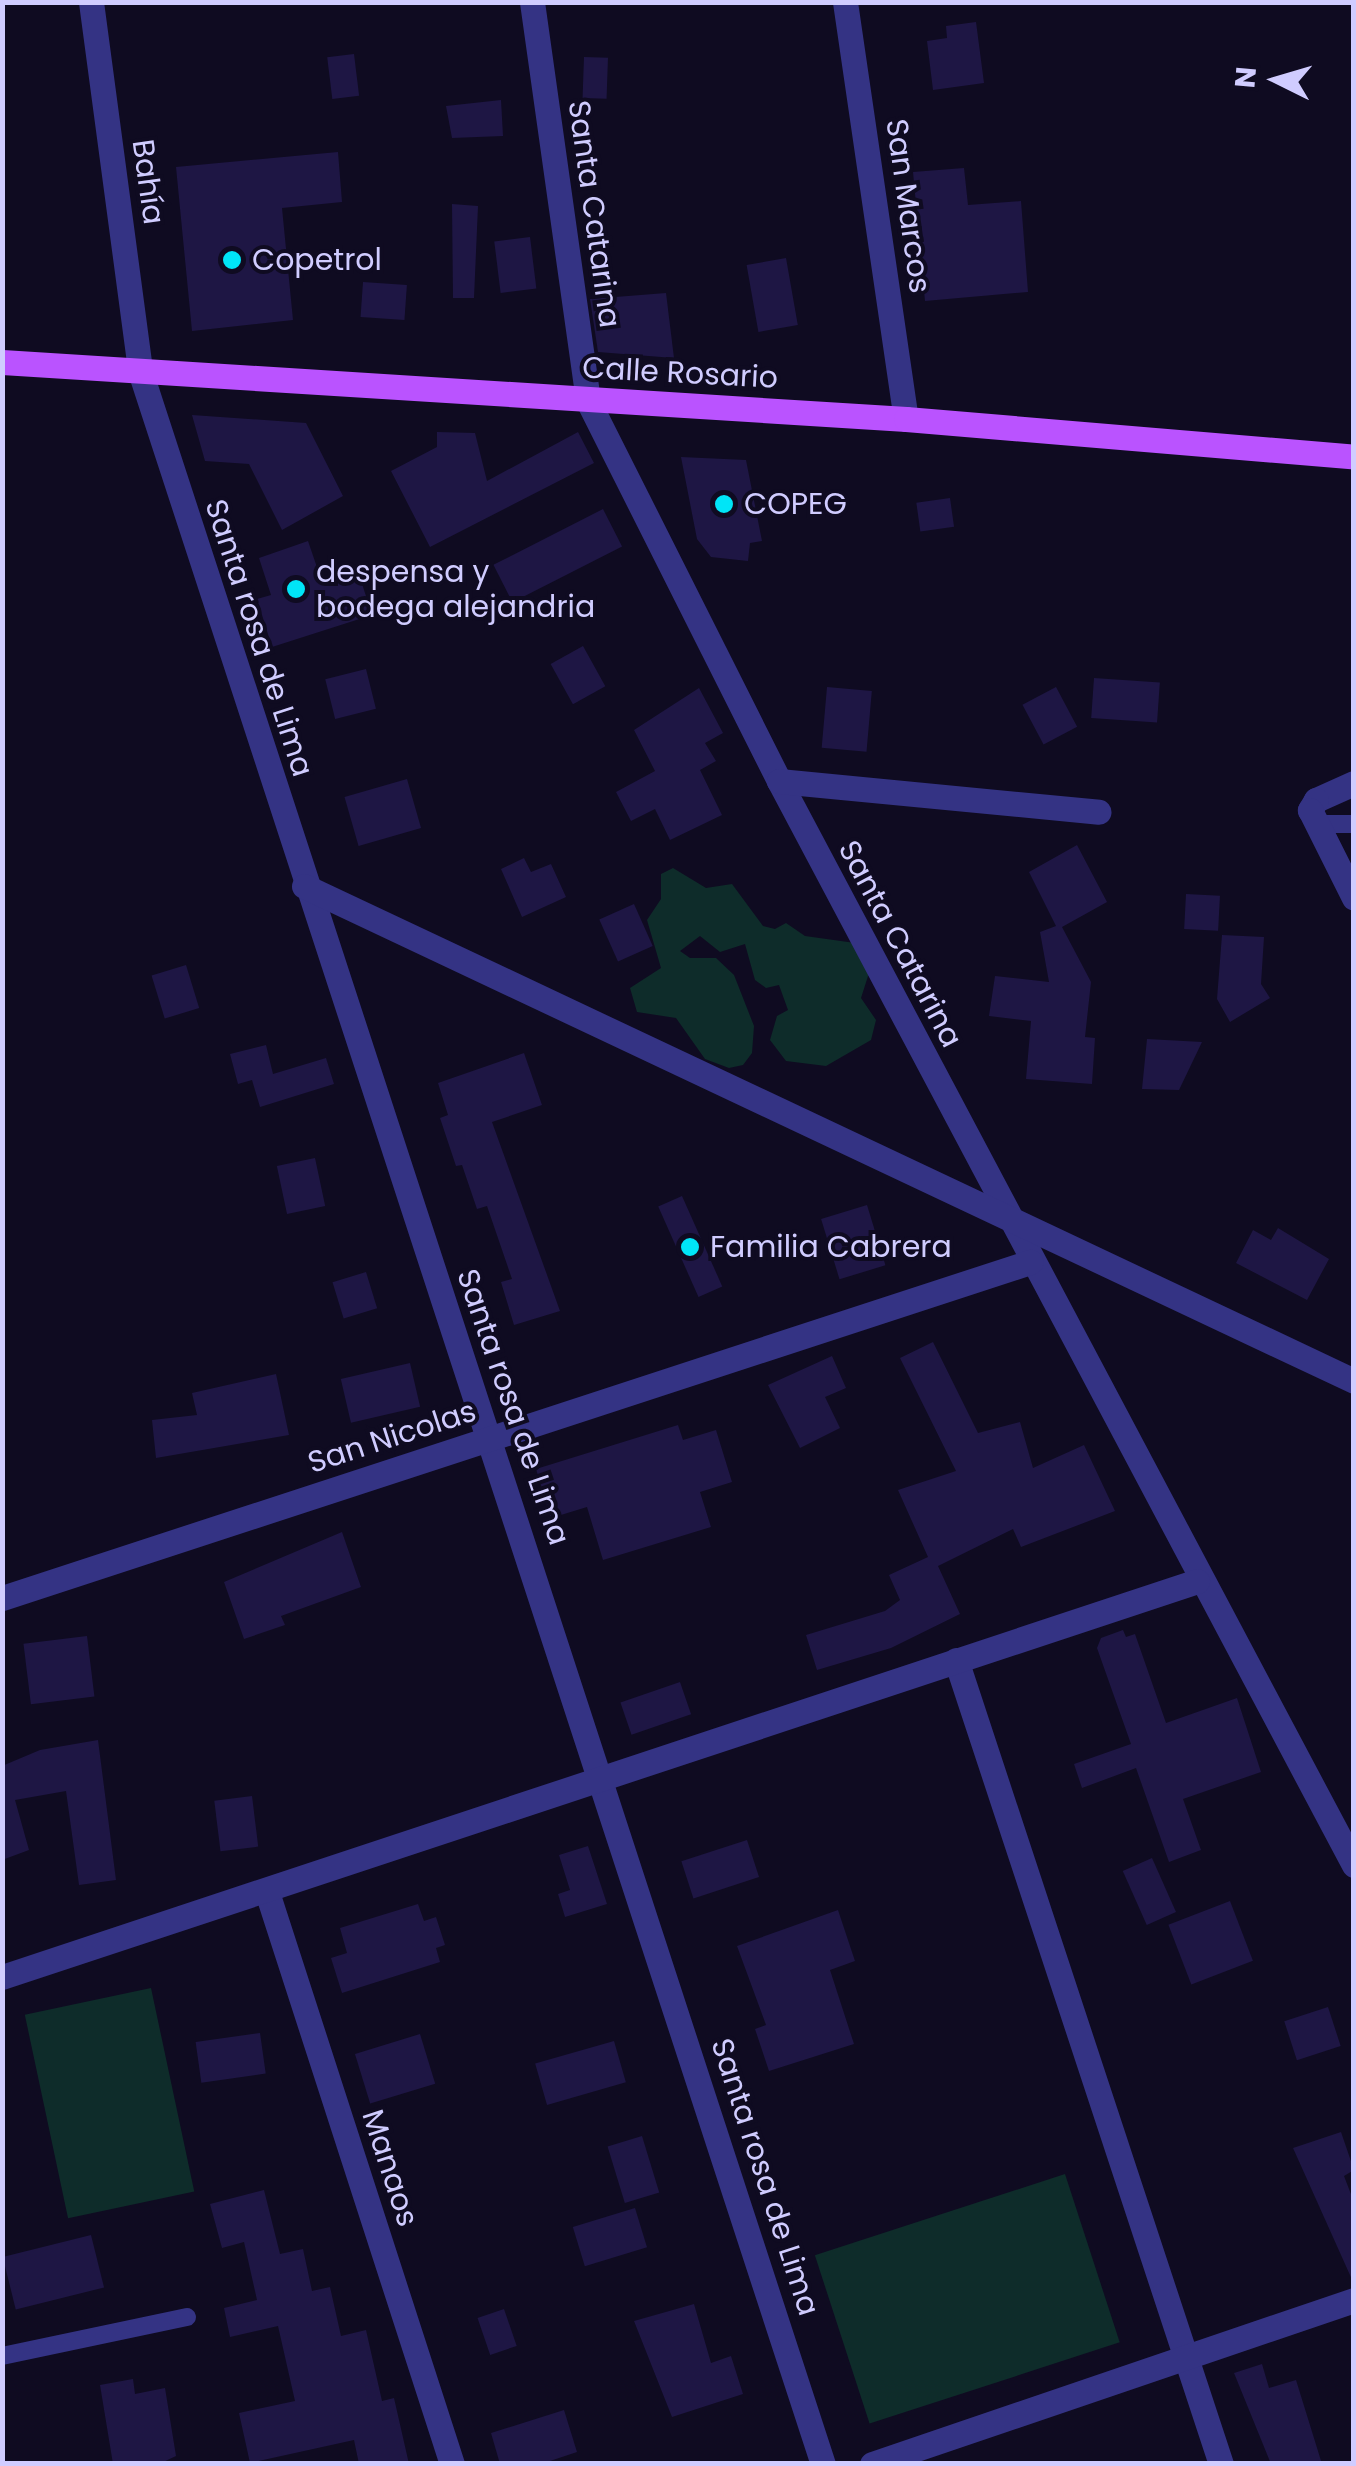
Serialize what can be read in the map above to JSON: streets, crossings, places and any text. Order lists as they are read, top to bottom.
{
  "streets": {
    "main road": ["Calle Rosario"],
    "street": [
      "Bahía",
      "San Marcos",
      "Santa Catarina",
      "Santa rosa de Lima",
      "San Nicolas",
      "Manaos"
    ]
  },
  "crossings": [
    ["Bahía", "Calle Rosario"],
    ["Bahía", "Santa rosa de Lima"],
    ["San Marcos", "Calle Rosario"],
    ["Santa Catarina", "Calle Rosario"],
    ["Santa Catarina", "San Nicolas"],
    ["Calle Rosario", "Santa rosa de Lima"],
    ["Santa rosa de Lima", "San Nicolas"]
  ],
  "places": [
    "Copetrol",
    "COPEG",
    "despensa y bodega alejandria",
    "Familia Cabrera"
  ],
  "north": "left"
}
